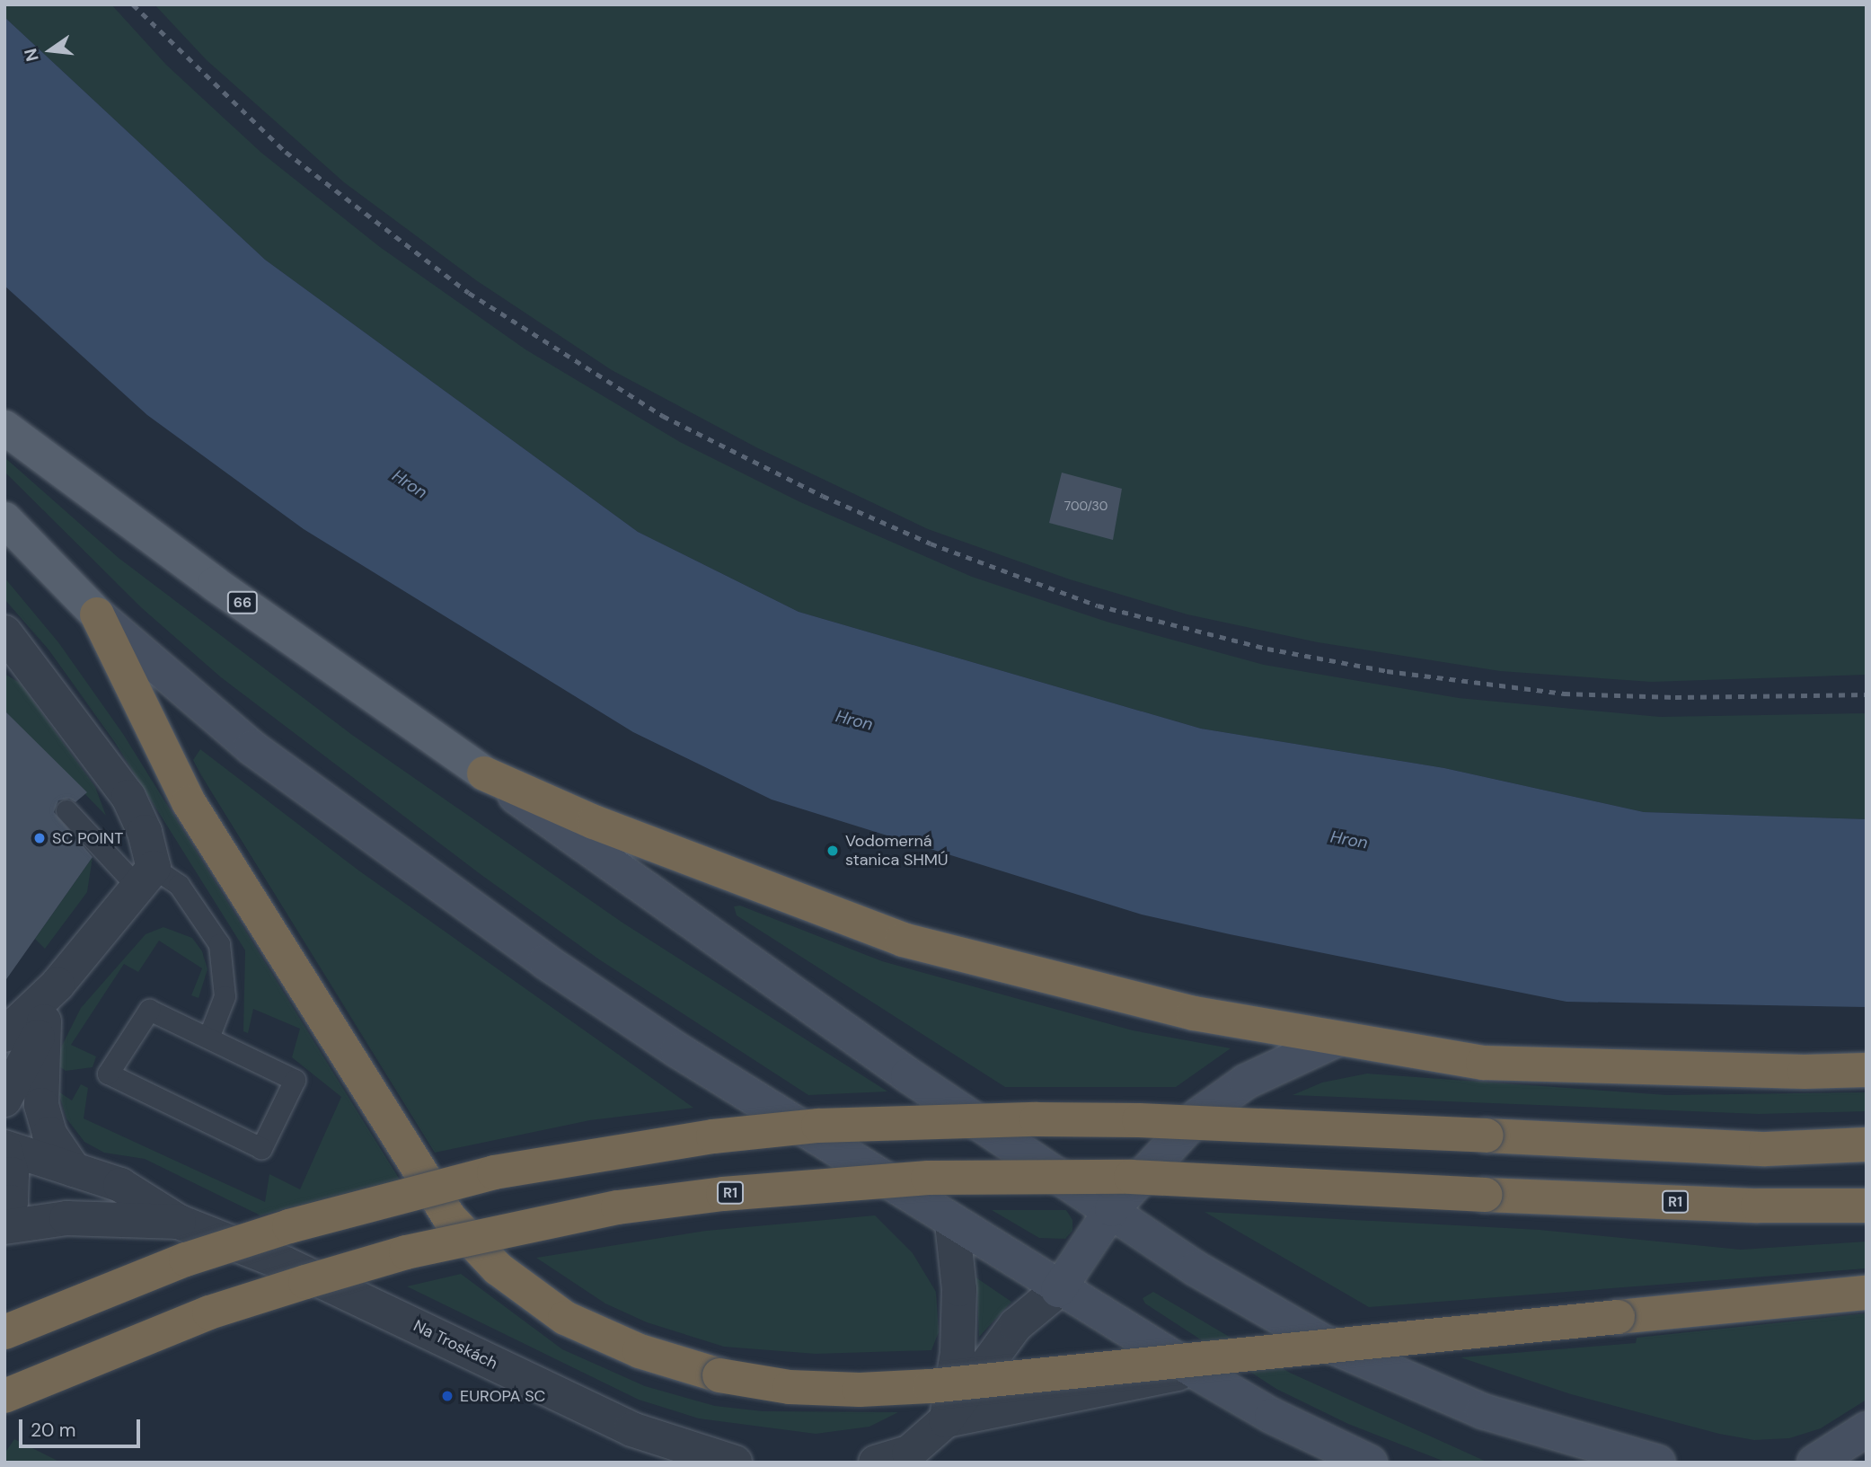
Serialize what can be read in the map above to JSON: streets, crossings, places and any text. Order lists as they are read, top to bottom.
{
  "streets": {
    "highway": ["R1"],
    "main road": ["66"],
    "street": ["Na Troskách"]
  },
  "water": ["Hron"],
  "places": ["SC POINT", "Vodomerná stanica SHMÚ", "EUROPA SC"],
  "house_numbers": ["700/30"],
  "scale_bar": "20 m",
  "north": "left"
}
